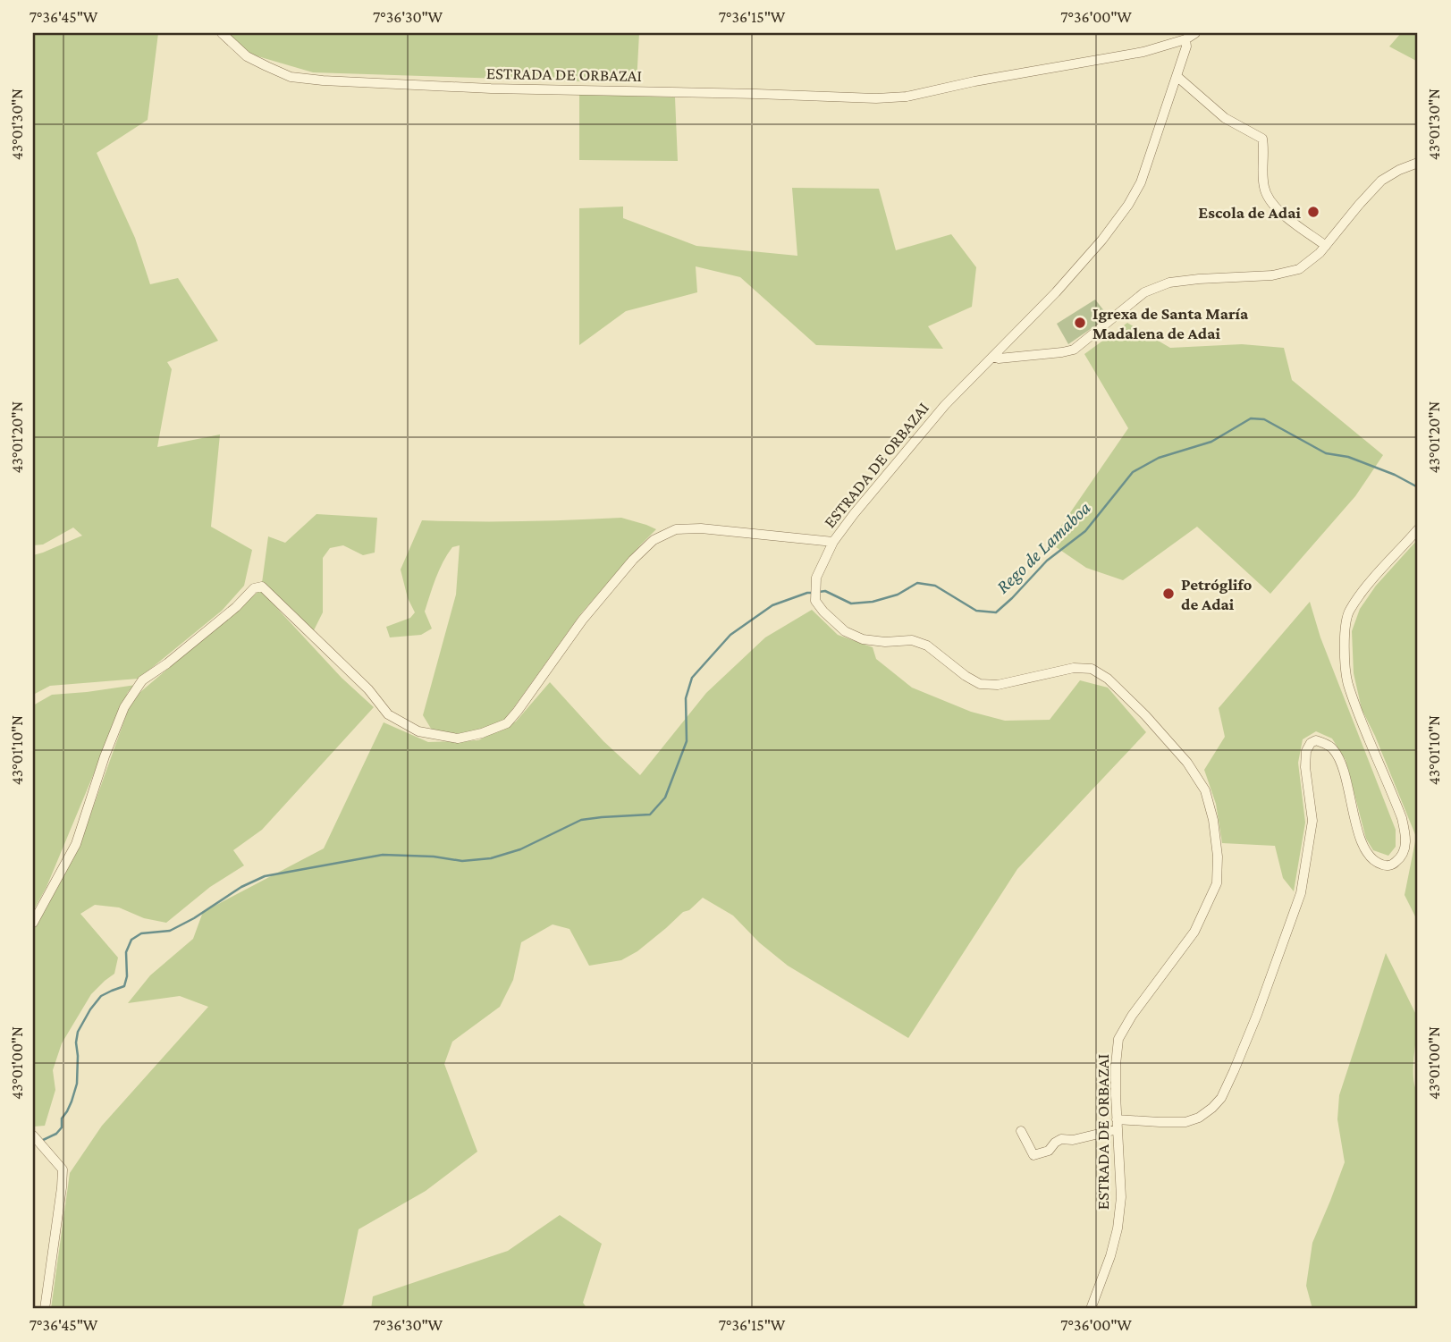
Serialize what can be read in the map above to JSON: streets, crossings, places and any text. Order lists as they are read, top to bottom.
{
  "streets": {
    "street": ["ESTRADA DE ORBAZAI"]
  },
  "water": ["Rego de Lamaboa"],
  "places": ["Escola de Adai", "Igrexa de Santa María Madalena de Adai", "Petróglifo de Adai"],
  "coordinates": [
    "7°36'45\"W",
    "7°36'30\"W",
    "7°36'15\"W",
    "7°36'00\"W",
    "43°01'30\"N",
    "43°01'20\"N",
    "43°01'10\"N",
    "43°01'00\"N"
  ]
}
